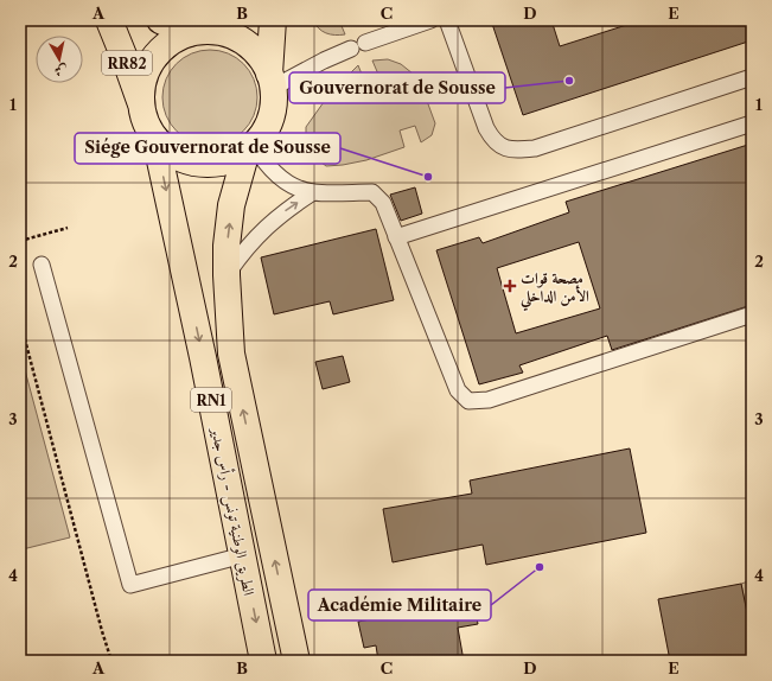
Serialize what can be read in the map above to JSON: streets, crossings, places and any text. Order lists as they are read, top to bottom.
{
  "streets": {
    "main road": ["RR82", "RN1", "الطريق الوطنية تونس - رأس جدير"]
  },
  "crossings": [
    ["RR82", "RN1"],
    ["RR82", "الطريق الوطنية تونس - رأس جدير"],
    ["RN1", "الطريق الوطنية تونس - رأس جدير"]
  ],
  "places": {
    "other": ["Gouvernorat de Sousse", "Siége Gouvernorat de Sousse", "Académie Militaire"],
    "health": ["مصحة قوات الأمن الداخلي"]
  },
  "north": "bottom",
  "grid": {
    "columns": [
      "A",
      "B",
      "C",
      "D",
      "E"
    ],
    "rows": [
      "1",
      "2",
      "3",
      "4"
    ]
  }
}
